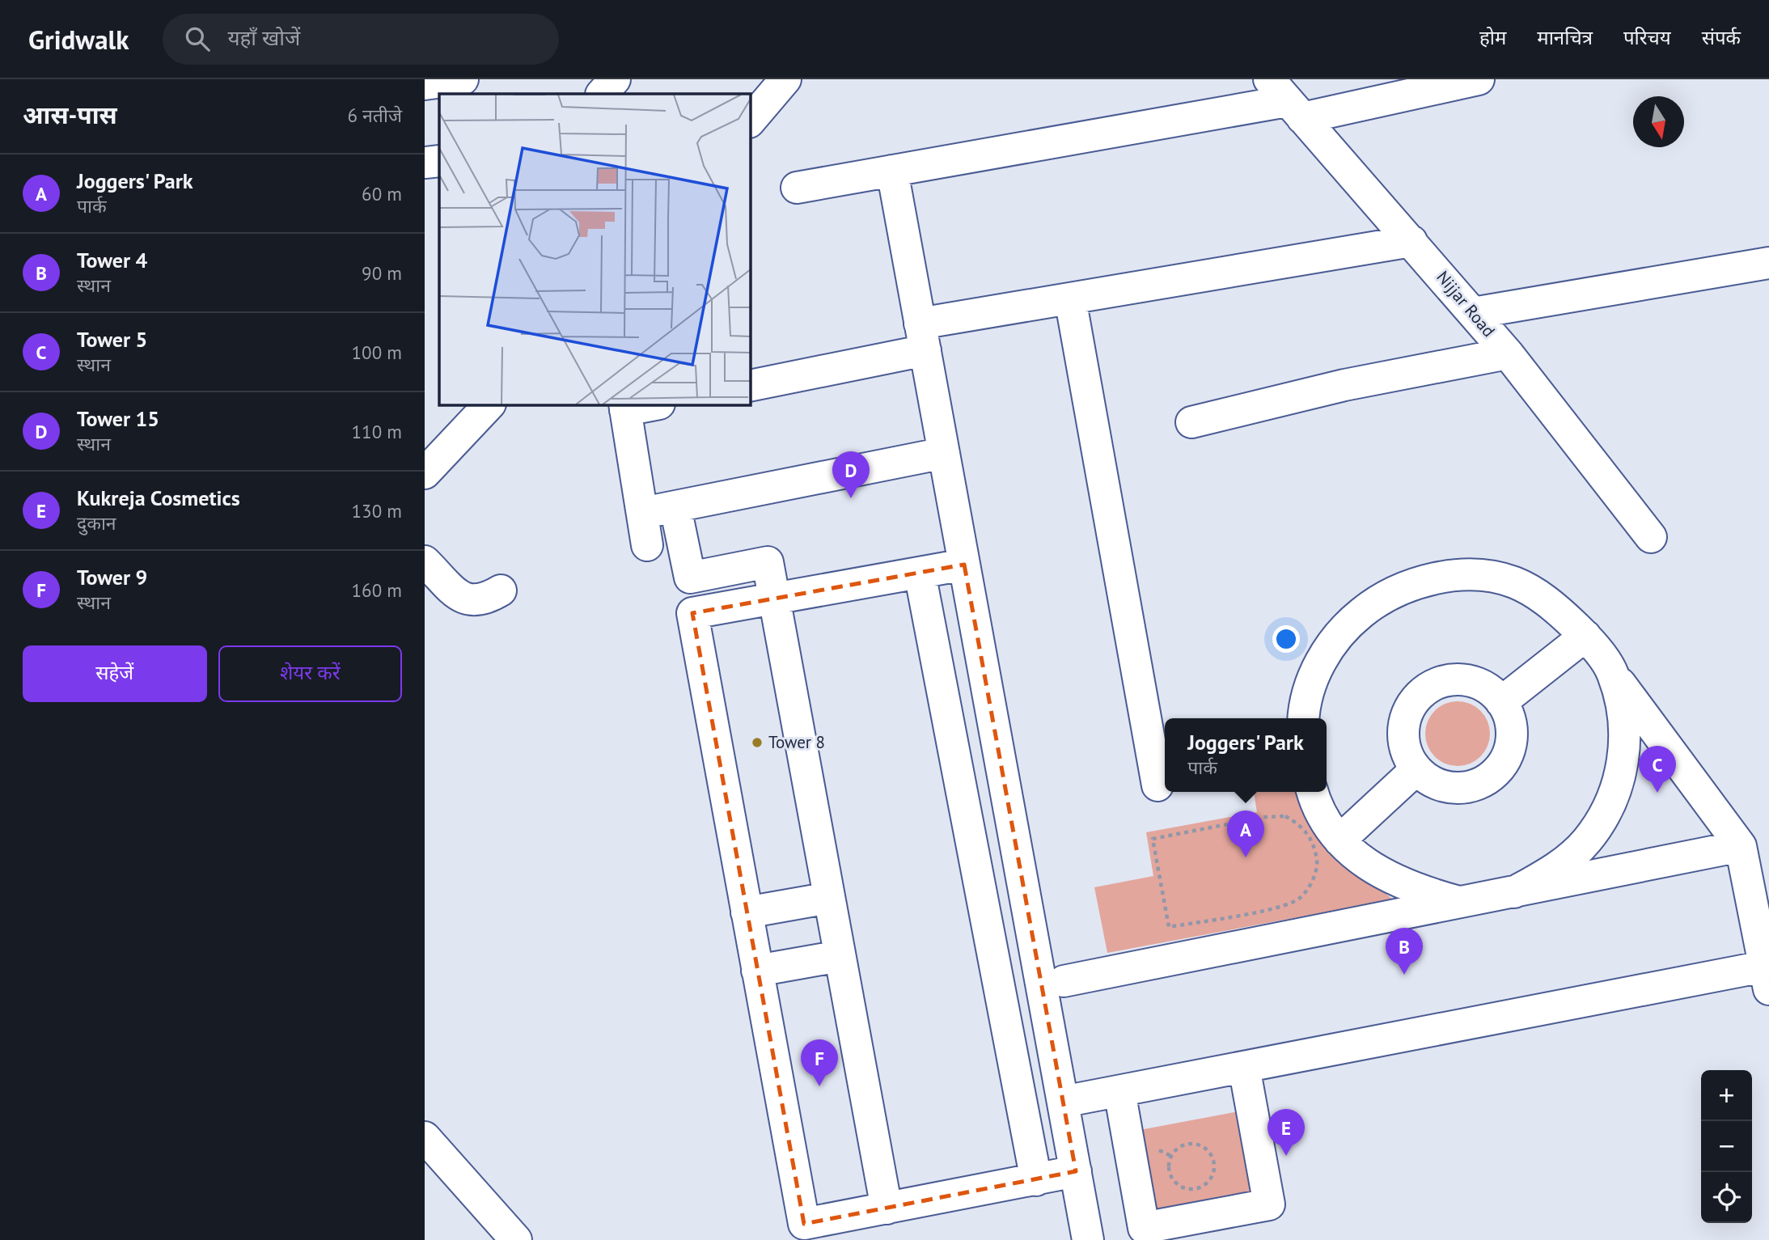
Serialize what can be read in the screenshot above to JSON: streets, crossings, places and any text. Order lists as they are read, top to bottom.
{
  "streets": {
    "street": ["Nijjar Road"]
  },
  "places": ["Tower 8"],
  "north": "bottom",
  "page": {
    "header": "Gridwalk",
    "search": "यहाँ खोजें",
    "nav": [
      "होम",
      "मानचित्र",
      "परिचय",
      "संपर्क"
    ],
    "heading": ["आस-पास", "6 नतीजे"],
    "list": [
      {
        "mark": "A",
        "name": "Joggers' Park",
        "note": "पार्क",
        "value": "60 m"
      },
      {
        "mark": "B",
        "name": "Tower 4",
        "note": "स्थान",
        "value": "90 m"
      },
      {
        "mark": "C",
        "name": "Tower 5",
        "note": "स्थान",
        "value": "100 m"
      },
      {
        "mark": "D",
        "name": "Tower 15",
        "note": "स्थान",
        "value": "110 m"
      },
      {
        "mark": "E",
        "name": "Kukreja Cosmetics",
        "note": "दुकान",
        "value": "130 m"
      },
      {
        "mark": "F",
        "name": "Tower 9",
        "note": "स्थान",
        "value": "160 m"
      }
    ],
    "pins": [
      "D",
      "C",
      "A",
      "B",
      "F",
      "E"
    ],
    "buttons": ["सहेजें", "शेयर करें"],
    "popup": ["Joggers' Park", "पार्क"],
    "map_buttons": ["+", "−"]
  }
}
